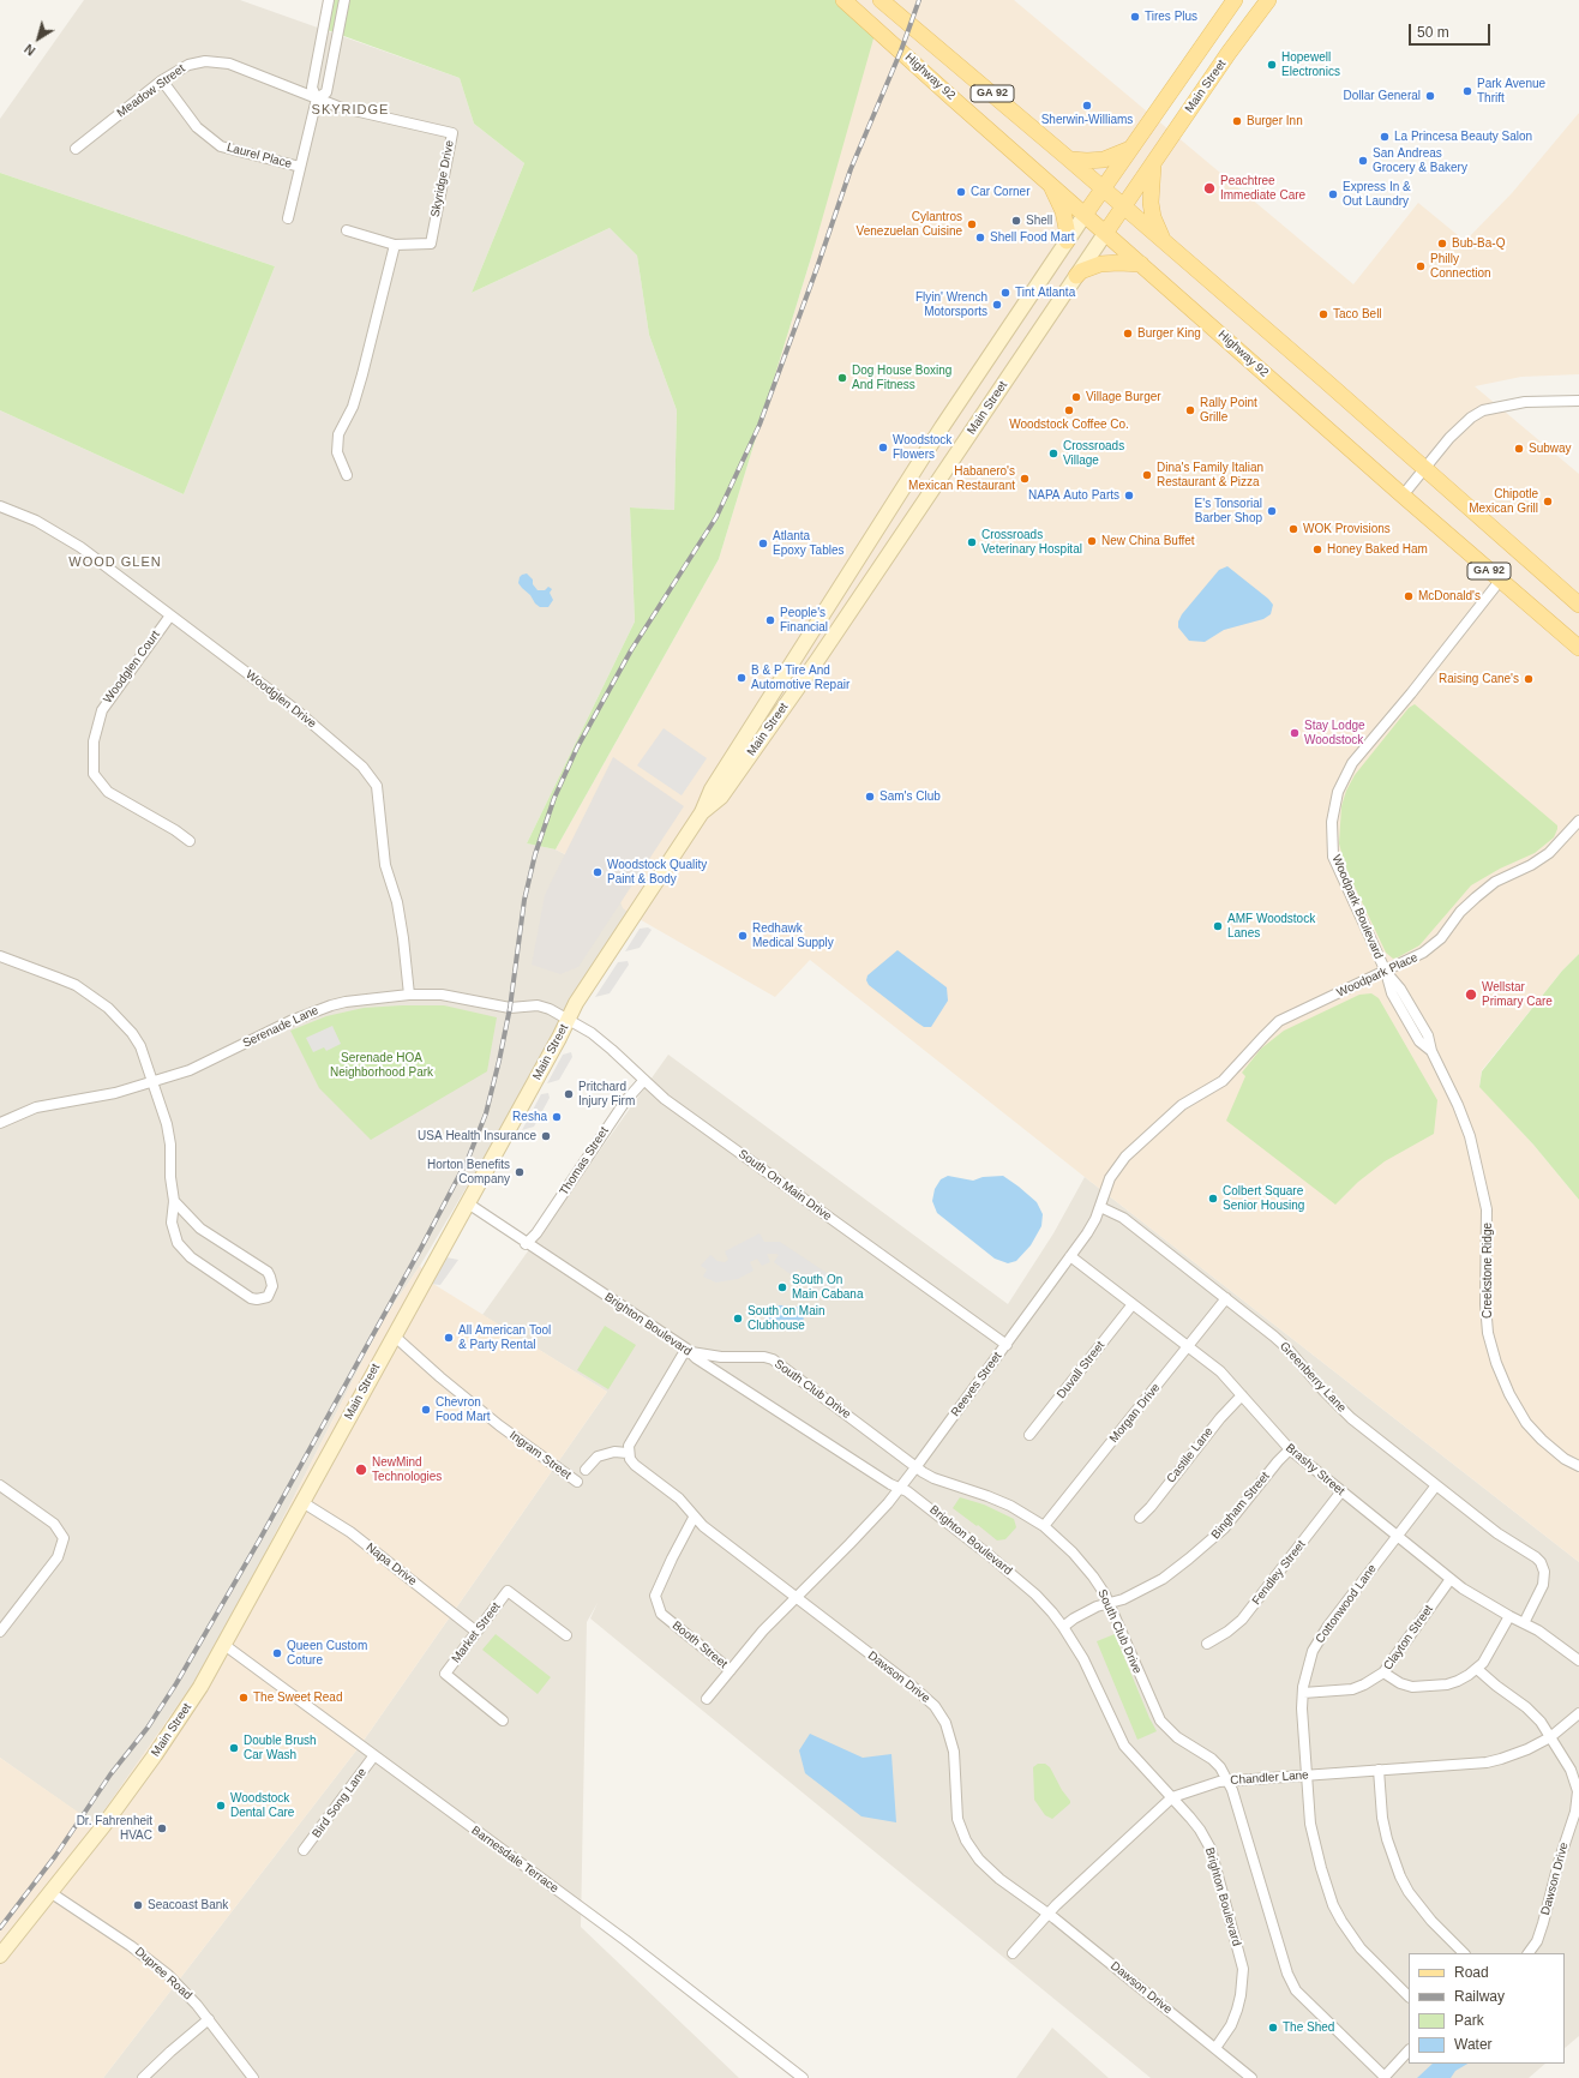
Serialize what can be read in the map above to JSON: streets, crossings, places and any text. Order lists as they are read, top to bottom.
{
  "streets": {
    "main road": ["Highway 92", "Main Street", "GA 92"],
    "street": [
      "Meadow Street",
      "Laurel Place",
      "Skyridge Drive",
      "Woodglen Court",
      "Woodglen Drive",
      "Woodpark Boulevard",
      "Woodpark Place",
      "Serenade Lane",
      "Thomas Street",
      "South On Main Drive",
      "Creekstone Ridge",
      "Brighton Boulevard",
      "Duvall Street",
      "Greenberry Lane",
      "Reeves Street",
      "South Club Drive",
      "Morgan Drive",
      "Ingram Street",
      "Castile Lane",
      "Brashy Street",
      "Bingham Street",
      "Napa Drive",
      "Fendley Street",
      "Cottonwood Lane",
      "Market Street",
      "Clayton Street",
      "Booth Street",
      "Dawson Drive",
      "Chandler Lane",
      "Bird Song Lane",
      "Barnesdale Terrace",
      "Dupree Road"
    ]
  },
  "crossings": [
    ["Highway 92", "Main Street"],
    ["Highway 92", "Woodpark Boulevard"],
    ["Main Street", "GA 92"],
    ["Main Street", "Serenade Lane"],
    ["Main Street", "South On Main Drive"],
    ["Main Street", "Brighton Boulevard"],
    ["Main Street", "Ingram Street"],
    ["Main Street", "Napa Drive"],
    ["Main Street", "Barnesdale Terrace"],
    ["Main Street", "Dupree Road"],
    ["Meadow Street", "Laurel Place"],
    ["Meadow Street", "Skyridge Drive"],
    ["Woodglen Court", "Woodglen Drive"],
    ["Woodglen Drive", "Serenade Lane"],
    ["Woodpark Boulevard", "Woodpark Place"],
    ["Woodpark Boulevard", "Creekstone Ridge"],
    ["Woodpark Place", "Creekstone Ridge"],
    ["Woodpark Place", "Reeves Street"],
    ["Serenade Lane", "South On Main Drive"],
    ["Thomas Street", "South On Main Drive"],
    ["Thomas Street", "Brighton Boulevard"],
    ["South On Main Drive", "Reeves Street"],
    ["Brighton Boulevard", "Reeves Street"],
    ["Brighton Boulevard", "South Club Drive"],
    ["Brighton Boulevard", "Bingham Street"],
    ["Brighton Boulevard", "Dawson Drive"],
    ["Brighton Boulevard", "Chandler Lane"],
    ["Duvall Street", "Brashy Street"],
    ["Greenberry Lane", "Reeves Street"],
    ["Greenberry Lane", "Morgan Drive"],
    ["Greenberry Lane", "Brashy Street"],
    ["Greenberry Lane", "Cottonwood Lane"],
    ["Reeves Street", "South Club Drive"],
    ["Reeves Street", "Brashy Street"],
    ["Reeves Street", "Booth Street"],
    ["Reeves Street", "Dawson Drive"],
    ["South Club Drive", "Morgan Drive"],
    ["South Club Drive", "Bingham Street"],
    ["South Club Drive", "Chandler Lane"],
    ["Morgan Drive", "Brashy Street"],
    ["Castile Lane", "Brashy Street"],
    ["Brashy Street", "Bingham Street"],
    ["Brashy Street", "Fendley Street"],
    ["Brashy Street", "Cottonwood Lane"],
    ["Brashy Street", "Clayton Street"],
    ["Napa Drive", "Market Street"],
    ["Cottonwood Lane", "Clayton Street"],
    ["Cottonwood Lane", "Chandler Lane"],
    ["Booth Street", "Dawson Drive"],
    ["Dawson Drive", "Chandler Lane"],
    ["Bird Song Lane", "Barnesdale Terrace"]
  ],
  "districts": ["SKYRIDGE", "WOOD GLEN"],
  "parks": ["Serenade HOA Neighborhood Park"],
  "places": [
    "Tires Plus",
    "Hopewell Electronics",
    "Park Avenue Thrift",
    "Dollar General",
    "Sherwin-Williams",
    "Burger Inn",
    "La Princesa Beauty Salon",
    "San Andreas Grocery & Bakery",
    "Peachtree Immediate Care",
    "Car Corner",
    "Express In & Out Laundry",
    "Shell",
    "Cylantros Venezuelan Cuisine",
    "Shell Food Mart",
    "Bub-Ba-Q",
    "Philly Connection",
    "Tint Atlanta",
    "Flyin' Wrench Motorsports",
    "Taco Bell",
    "Burger King",
    "Dog House Boxing And Fitness",
    "Village Burger",
    "Woodstock Coffee Co.",
    "Rally Point Grille",
    "Woodstock Flowers",
    "Subway",
    "Crossroads Village",
    "Dina's Family Italian Restaurant & Pizza",
    "Habanero's Mexican Restaurant",
    "NAPA Auto Parts",
    "Chipotle Mexican Grill",
    "E's Tonsorial Barber Shop",
    "WOK Provisions",
    "New China Buffet",
    "Crossroads Veterinary Hospital",
    "Atlanta Epoxy Tables",
    "Honey Baked Ham",
    "McDonald's",
    "People's Financial",
    "B & P Tire And Automotive Repair",
    "Raising Cane's",
    "Stay Lodge Woodstock",
    "Sam's Club",
    "Woodstock Quality Paint & Body",
    "AMF Woodstock Lanes",
    "Redhawk Medical Supply",
    "Wellstar Primary Care",
    "Pritchard Injury Firm",
    "Resha",
    "USA Health Insurance",
    "Horton Benefits Company",
    "Colbert Square Senior Housing",
    "South On Main Cabana",
    "South on Main Clubhouse",
    "All American Tool & Party Rental",
    "Chevron Food Mart",
    "NewMind Technologies",
    "Queen Custom Coture",
    "The Sweet Read",
    "Double Brush Car Wash",
    "Woodstock Dental Care",
    "Dr. Fahrenheit HVAC",
    "Seacoast Bank",
    "The Shed"
  ],
  "legend": [
    "Road",
    "Railway",
    "Park",
    "Water"
  ],
  "scale_bar": "50 m",
  "north": "bottom left"
}
